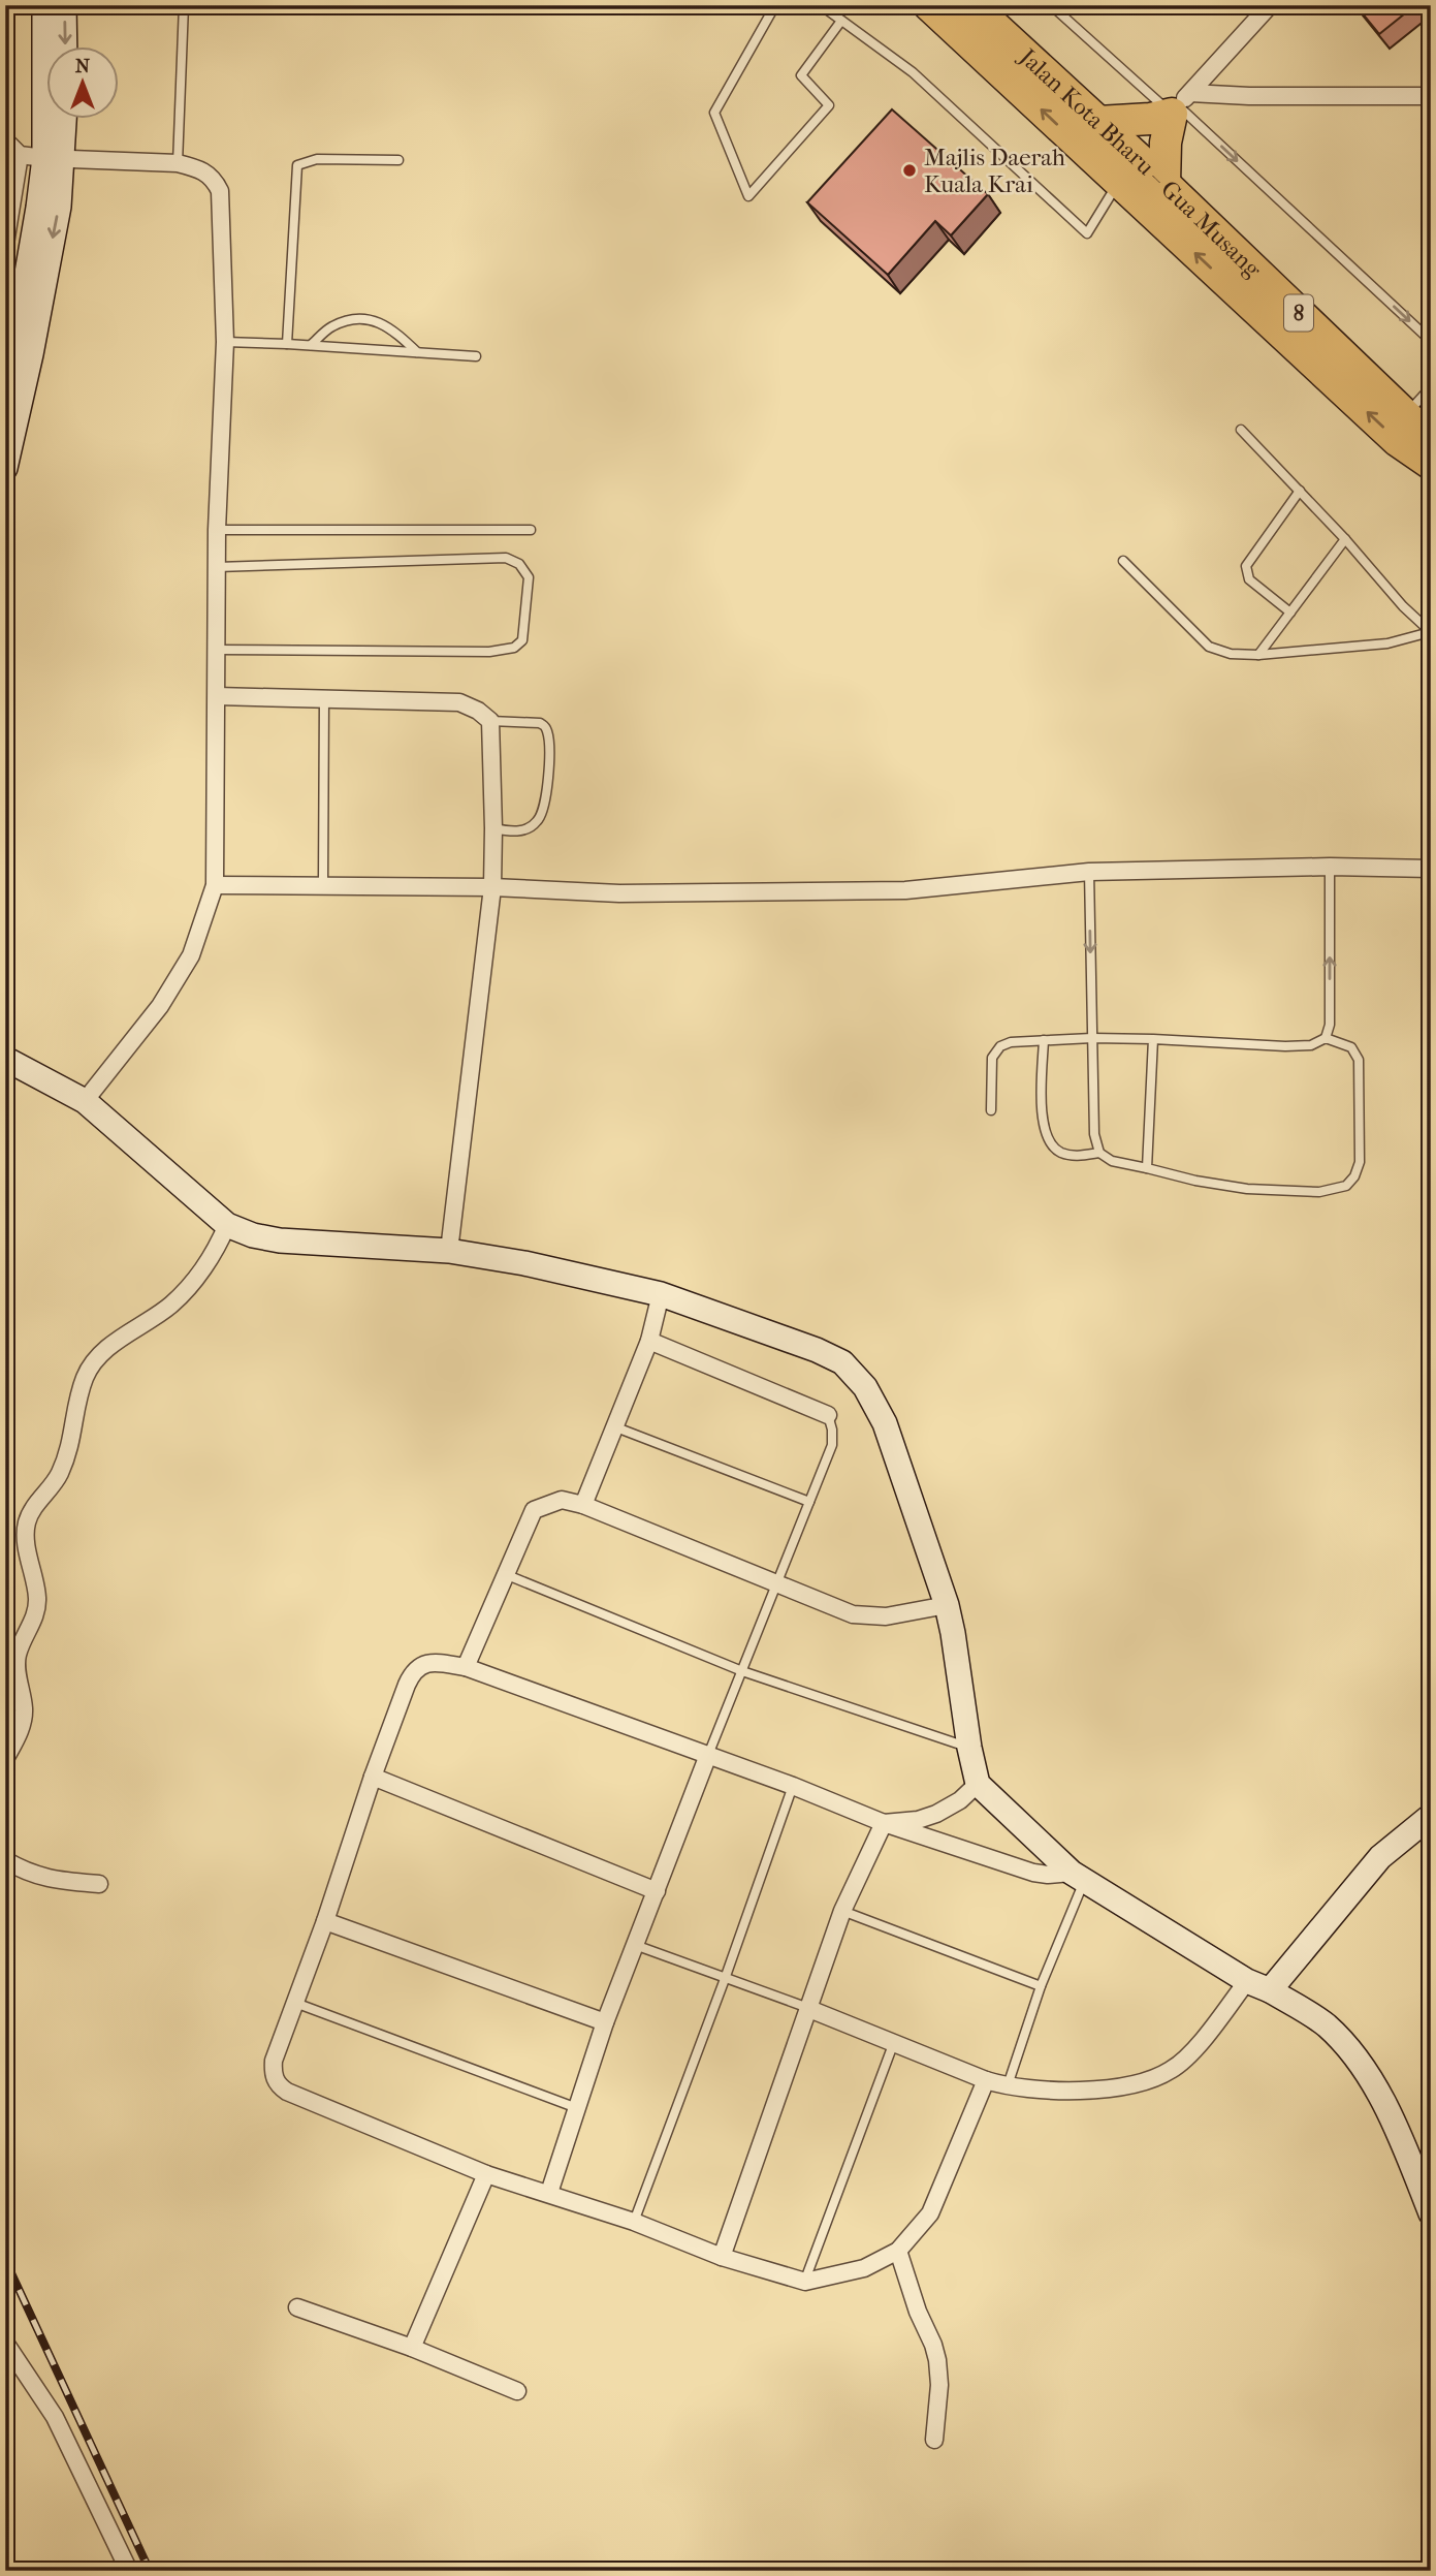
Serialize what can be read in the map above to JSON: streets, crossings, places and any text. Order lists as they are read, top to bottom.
{
  "streets": {
    "highway": ["Jalan Kota Bharu – Gua Musang", "8"]
  },
  "places": ["Majlis Daerah Kuala Krai"],
  "north": "top"
}
